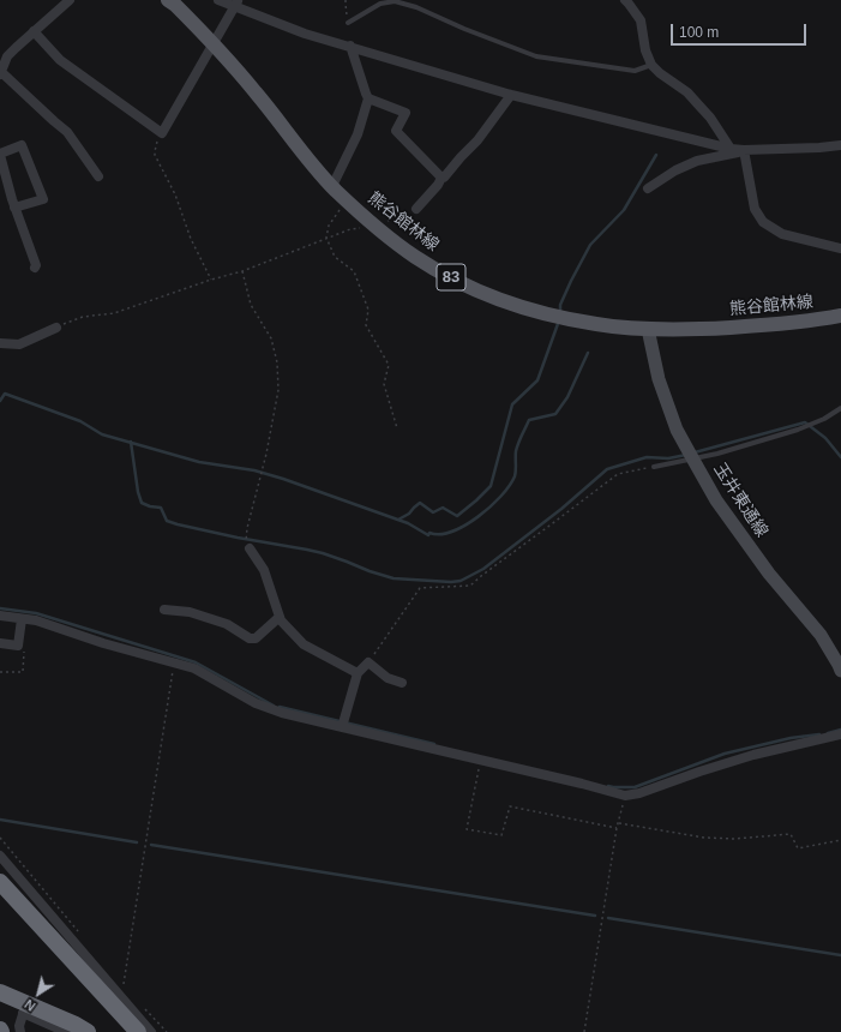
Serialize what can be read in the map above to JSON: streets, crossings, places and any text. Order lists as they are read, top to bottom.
{
  "streets": {
    "main road": ["熊谷館林線", "83"],
    "street": ["玉井東通線"]
  },
  "crossings": [
    ["熊谷館林線", "玉井東通線"]
  ],
  "scale_bar": "100 m",
  "north": "bottom left"
}
